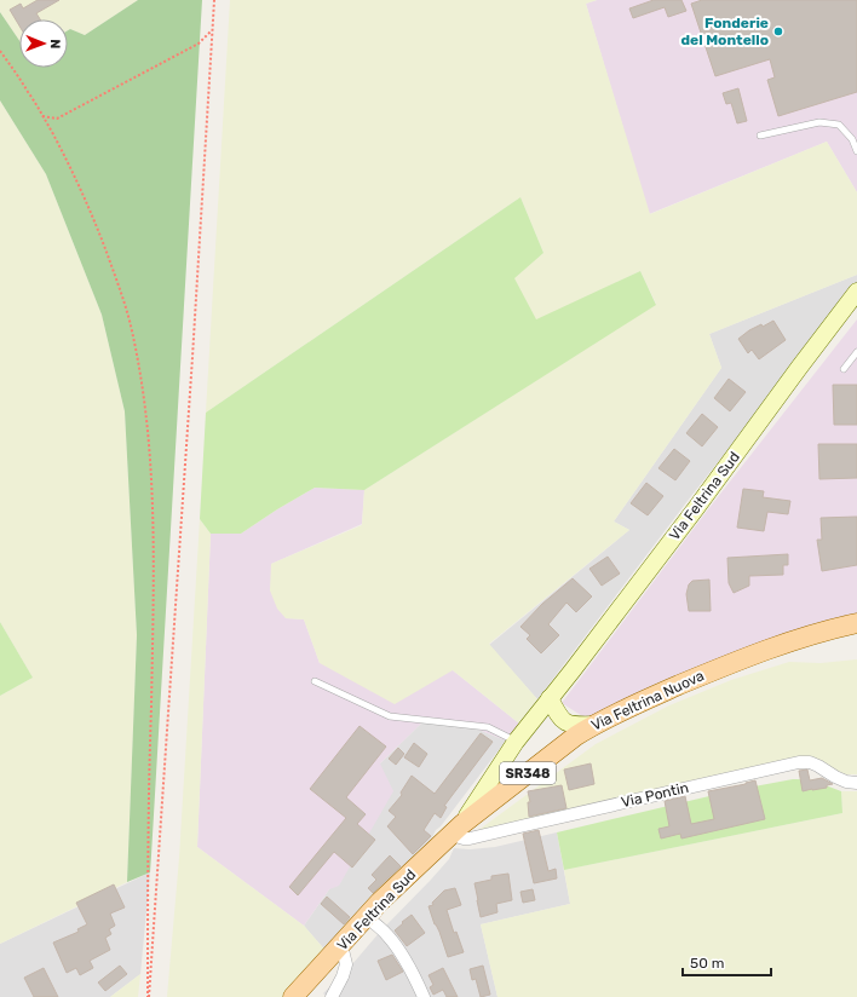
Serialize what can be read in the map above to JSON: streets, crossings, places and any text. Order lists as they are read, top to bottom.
{
  "streets": {
    "main road": ["Via Feltrina Sud", "Via Feltrina Nuova", "SR348"],
    "street": ["Via Pontin"]
  },
  "crossings": [
    ["Via Feltrina Sud", "Via Feltrina Nuova"],
    ["Via Feltrina Sud", "Via Pontin"],
    ["Via Feltrina Nuova", "Via Pontin"]
  ],
  "places": ["Fonderie del Montello"],
  "scale_bar": "50 m",
  "north": "right"
}
